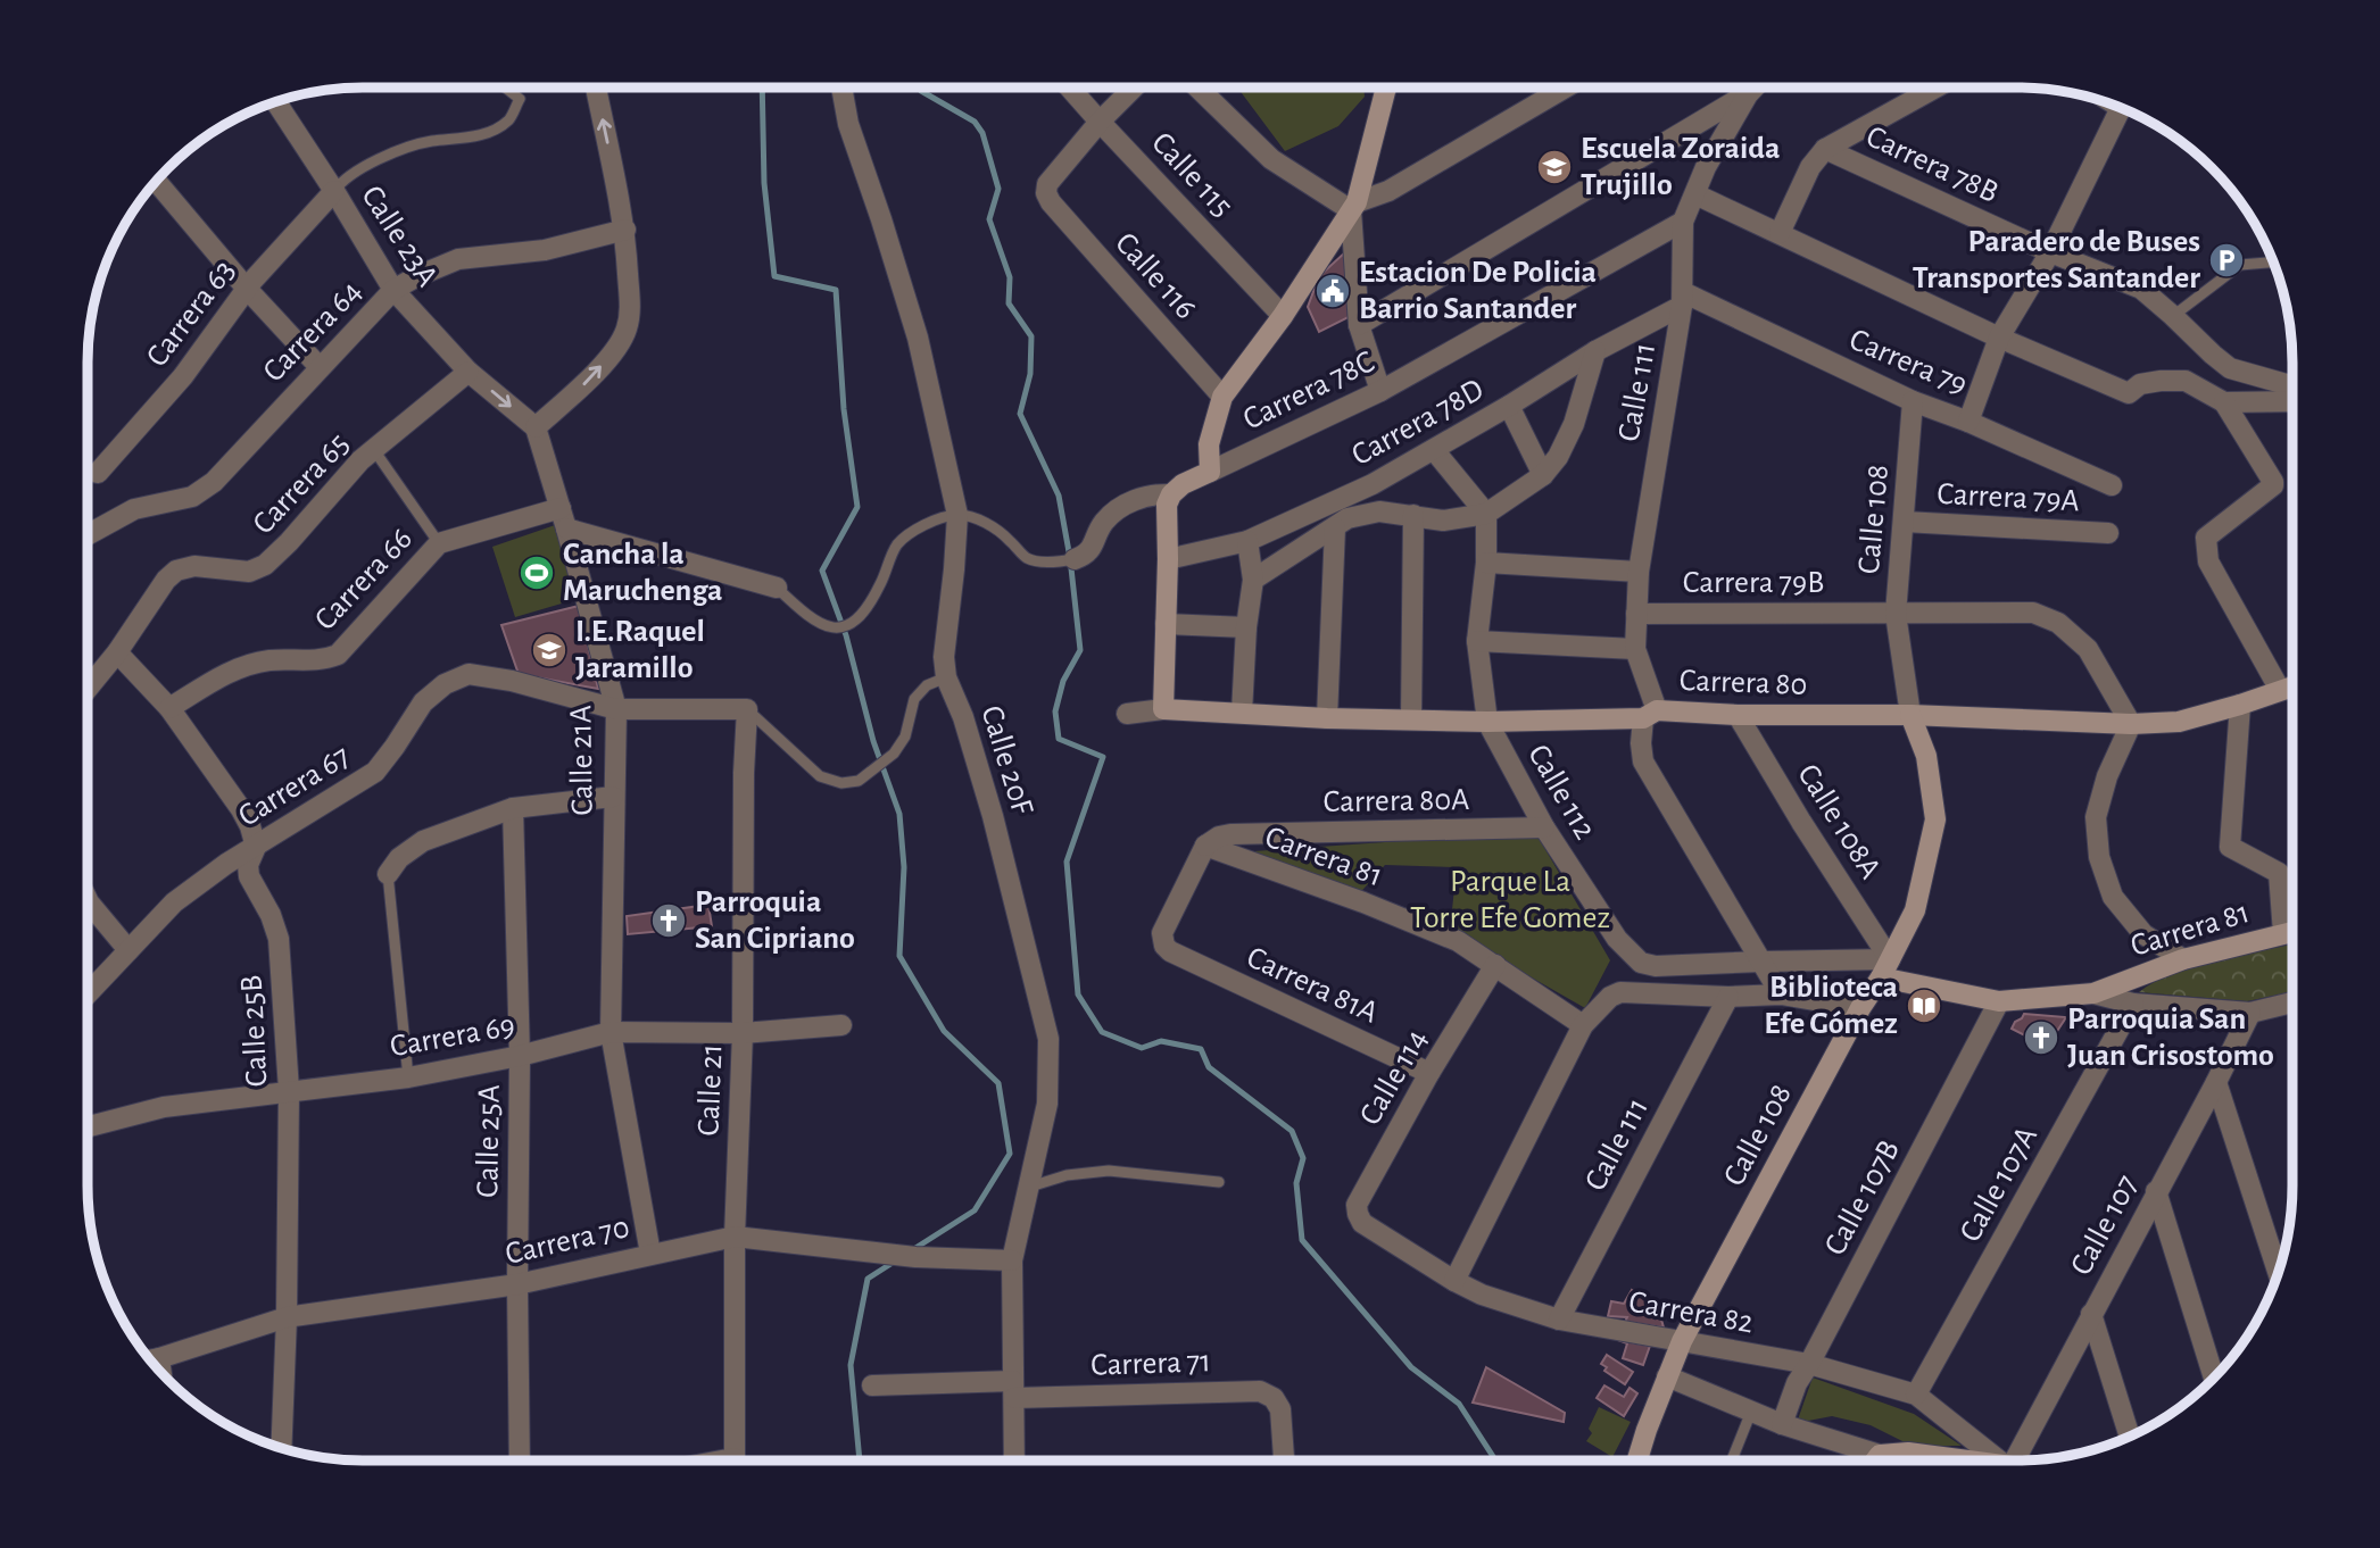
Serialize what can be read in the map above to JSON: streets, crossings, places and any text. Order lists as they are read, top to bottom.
{
  "streets": {
    "street": [
      "Carrera 78B",
      "Calle 115",
      "Calle 23A",
      "Calle 116",
      "Carrera 63",
      "Carrera 64",
      "Carrera 79",
      "Carrera 78C",
      "Calle 111",
      "Carrera 78D",
      "Carrera 65",
      "Carrera 79A",
      "Calle 108",
      "Carrera 66",
      "Carrera 79B",
      "Carrera 80",
      "Calle 21A",
      "Calle 20F",
      "Carrera 67",
      "Calle 112",
      "Carrera 80A",
      "Calle 108A",
      "Carrera 81",
      "Carrera 81A",
      "Calle 25B",
      "Carrera 69",
      "Calle 114",
      "Calle 21",
      "Calle 25A",
      "Calle 107A",
      "Calle 107B",
      "Calle 107",
      "Carrera 70",
      "Carrera 82",
      "Carrera 71"
    ]
  },
  "crossings": [
    ["Calle 115", "Calle 116"],
    ["Calle 23A", "Carrera 63"],
    ["Calle 23A", "Carrera 64"],
    ["Calle 23A", "Carrera 65"],
    ["Calle 23A", "Calle 21A"],
    ["Carrera 79", "Calle 111"],
    ["Carrera 79", "Carrera 78D"],
    ["Carrera 79", "Calle 108"],
    ["Carrera 78C", "Calle 111"],
    ["Calle 111", "Carrera 78D"],
    ["Calle 111", "Carrera 79B"],
    ["Calle 111", "Carrera 80"],
    ["Calle 111", "Calle 112"],
    ["Calle 111", "Carrera 82"],
    ["Carrera 65", "Calle 25B"],
    ["Carrera 79A", "Calle 108"],
    ["Calle 108", "Carrera 79B"],
    ["Calle 108", "Carrera 80"],
    ["Calle 108", "Calle 112"],
    ["Calle 108", "Calle 108A"],
    ["Calle 108", "Carrera 81"],
    ["Calle 108", "Carrera 82"],
    ["Carrera 66", "Calle 21A"],
    ["Carrera 66", "Calle 25B"],
    ["Carrera 79B", "Carrera 80"],
    ["Carrera 80", "Calle 112"],
    ["Carrera 80", "Calle 108A"],
    ["Calle 21A", "Carrera 67"],
    ["Calle 21A", "Carrera 69"],
    ["Calle 21A", "Carrera 70"],
    ["Calle 20F", "Carrera 70"],
    ["Calle 20F", "Carrera 71"],
    ["Carrera 67", "Calle 25B"],
    ["Carrera 67", "Calle 21"],
    ["Calle 112", "Carrera 80A"],
    ["Calle 112", "Calle 108A"],
    ["Calle 112", "Carrera 81"],
    ["Carrera 80A", "Carrera 81"],
    ["Carrera 80A", "Carrera 81A"],
    ["Calle 108A", "Carrera 81"],
    ["Carrera 81", "Carrera 81A"],
    ["Carrera 81", "Calle 114"],
    ["Carrera 81", "Calle 107A"],
    ["Carrera 81", "Calle 107B"],
    ["Carrera 81", "Calle 107"],
    ["Carrera 81A", "Calle 114"],
    ["Calle 25B", "Carrera 69"],
    ["Calle 25B", "Carrera 70"],
    ["Carrera 69", "Calle 21"],
    ["Carrera 69", "Calle 25A"],
    ["Calle 114", "Carrera 82"],
    ["Calle 21", "Carrera 70"],
    ["Calle 25A", "Carrera 70"],
    ["Calle 107A", "Carrera 82"],
    ["Calle 107B", "Carrera 82"]
  ],
  "parks": ["Parque La Torre Efe Gomez"],
  "places": {
    "school or university": ["Escuela Zoraida Trujillo", "I.E.Raquel Jaramillo"],
    "parking": ["Paradero de Buses Transportes Santander"],
    "public building": ["Estacion De Policia Barrio Santander"],
    "sports": ["Cancha la Maruchenga"],
    "church": ["Parroquia San Cipriano", "Parroquia San Juan Crisostomo"],
    "library": ["Biblioteca Efe Gómez"]
  }
}
